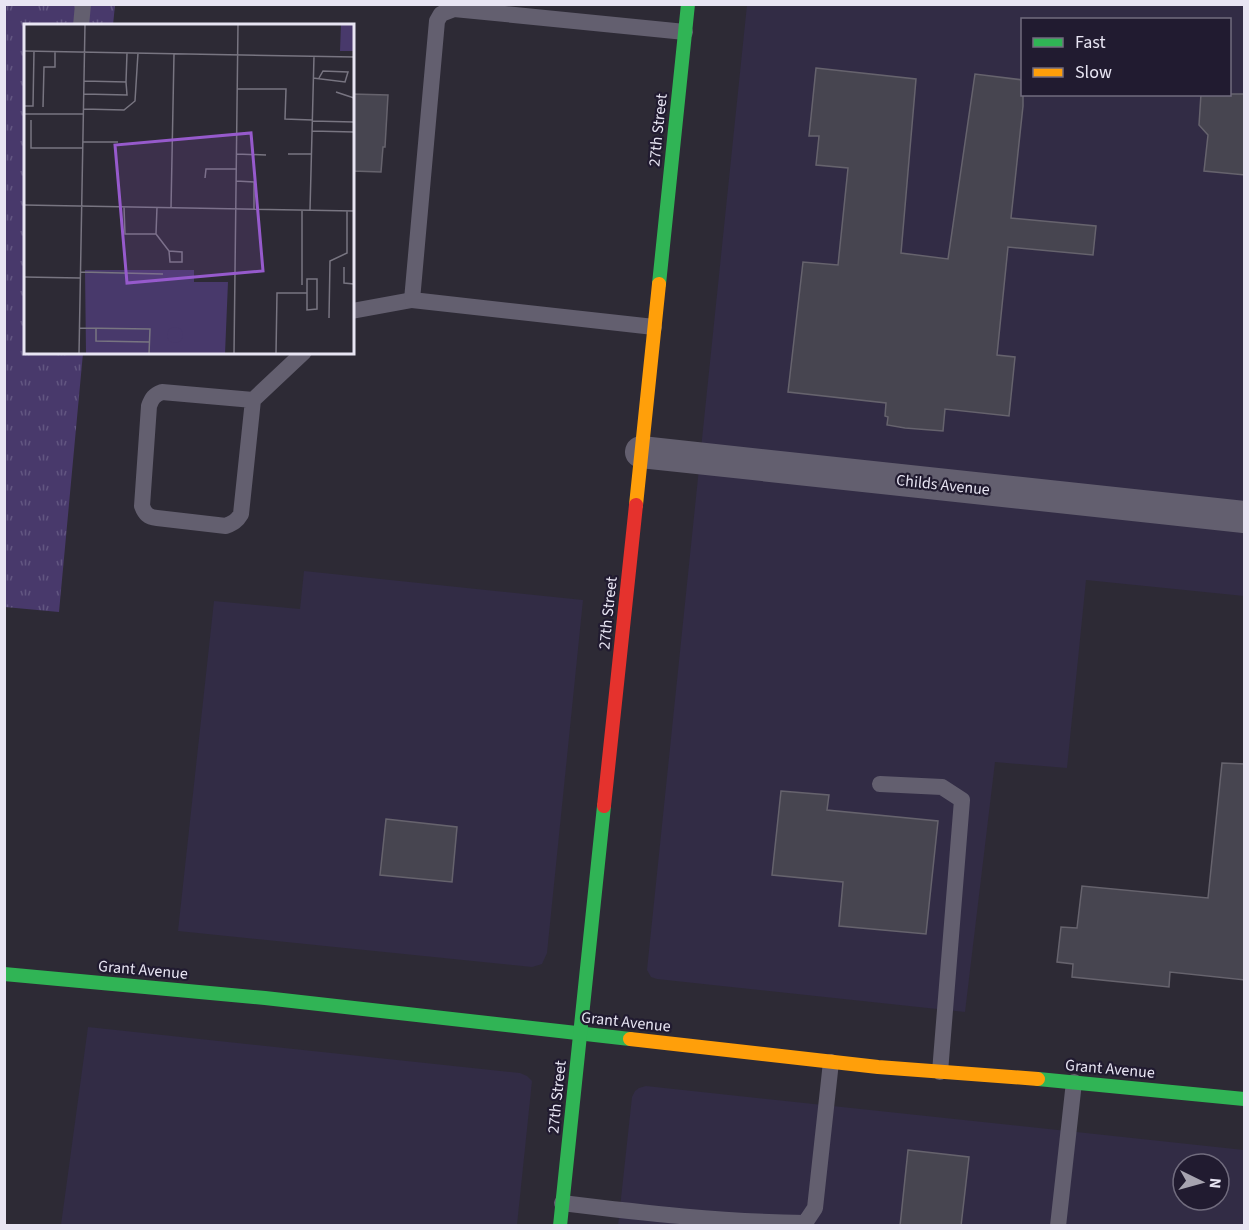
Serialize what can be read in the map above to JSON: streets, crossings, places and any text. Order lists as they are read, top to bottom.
{
  "streets": {
    "street": ["27th Street", "Childs Avenue", "Grant Avenue"]
  },
  "crossings": [
    ["27th Street", "Childs Avenue"],
    ["27th Street", "Grant Avenue"]
  ],
  "legend": ["Fast", "Slow"],
  "north": "right"
}
